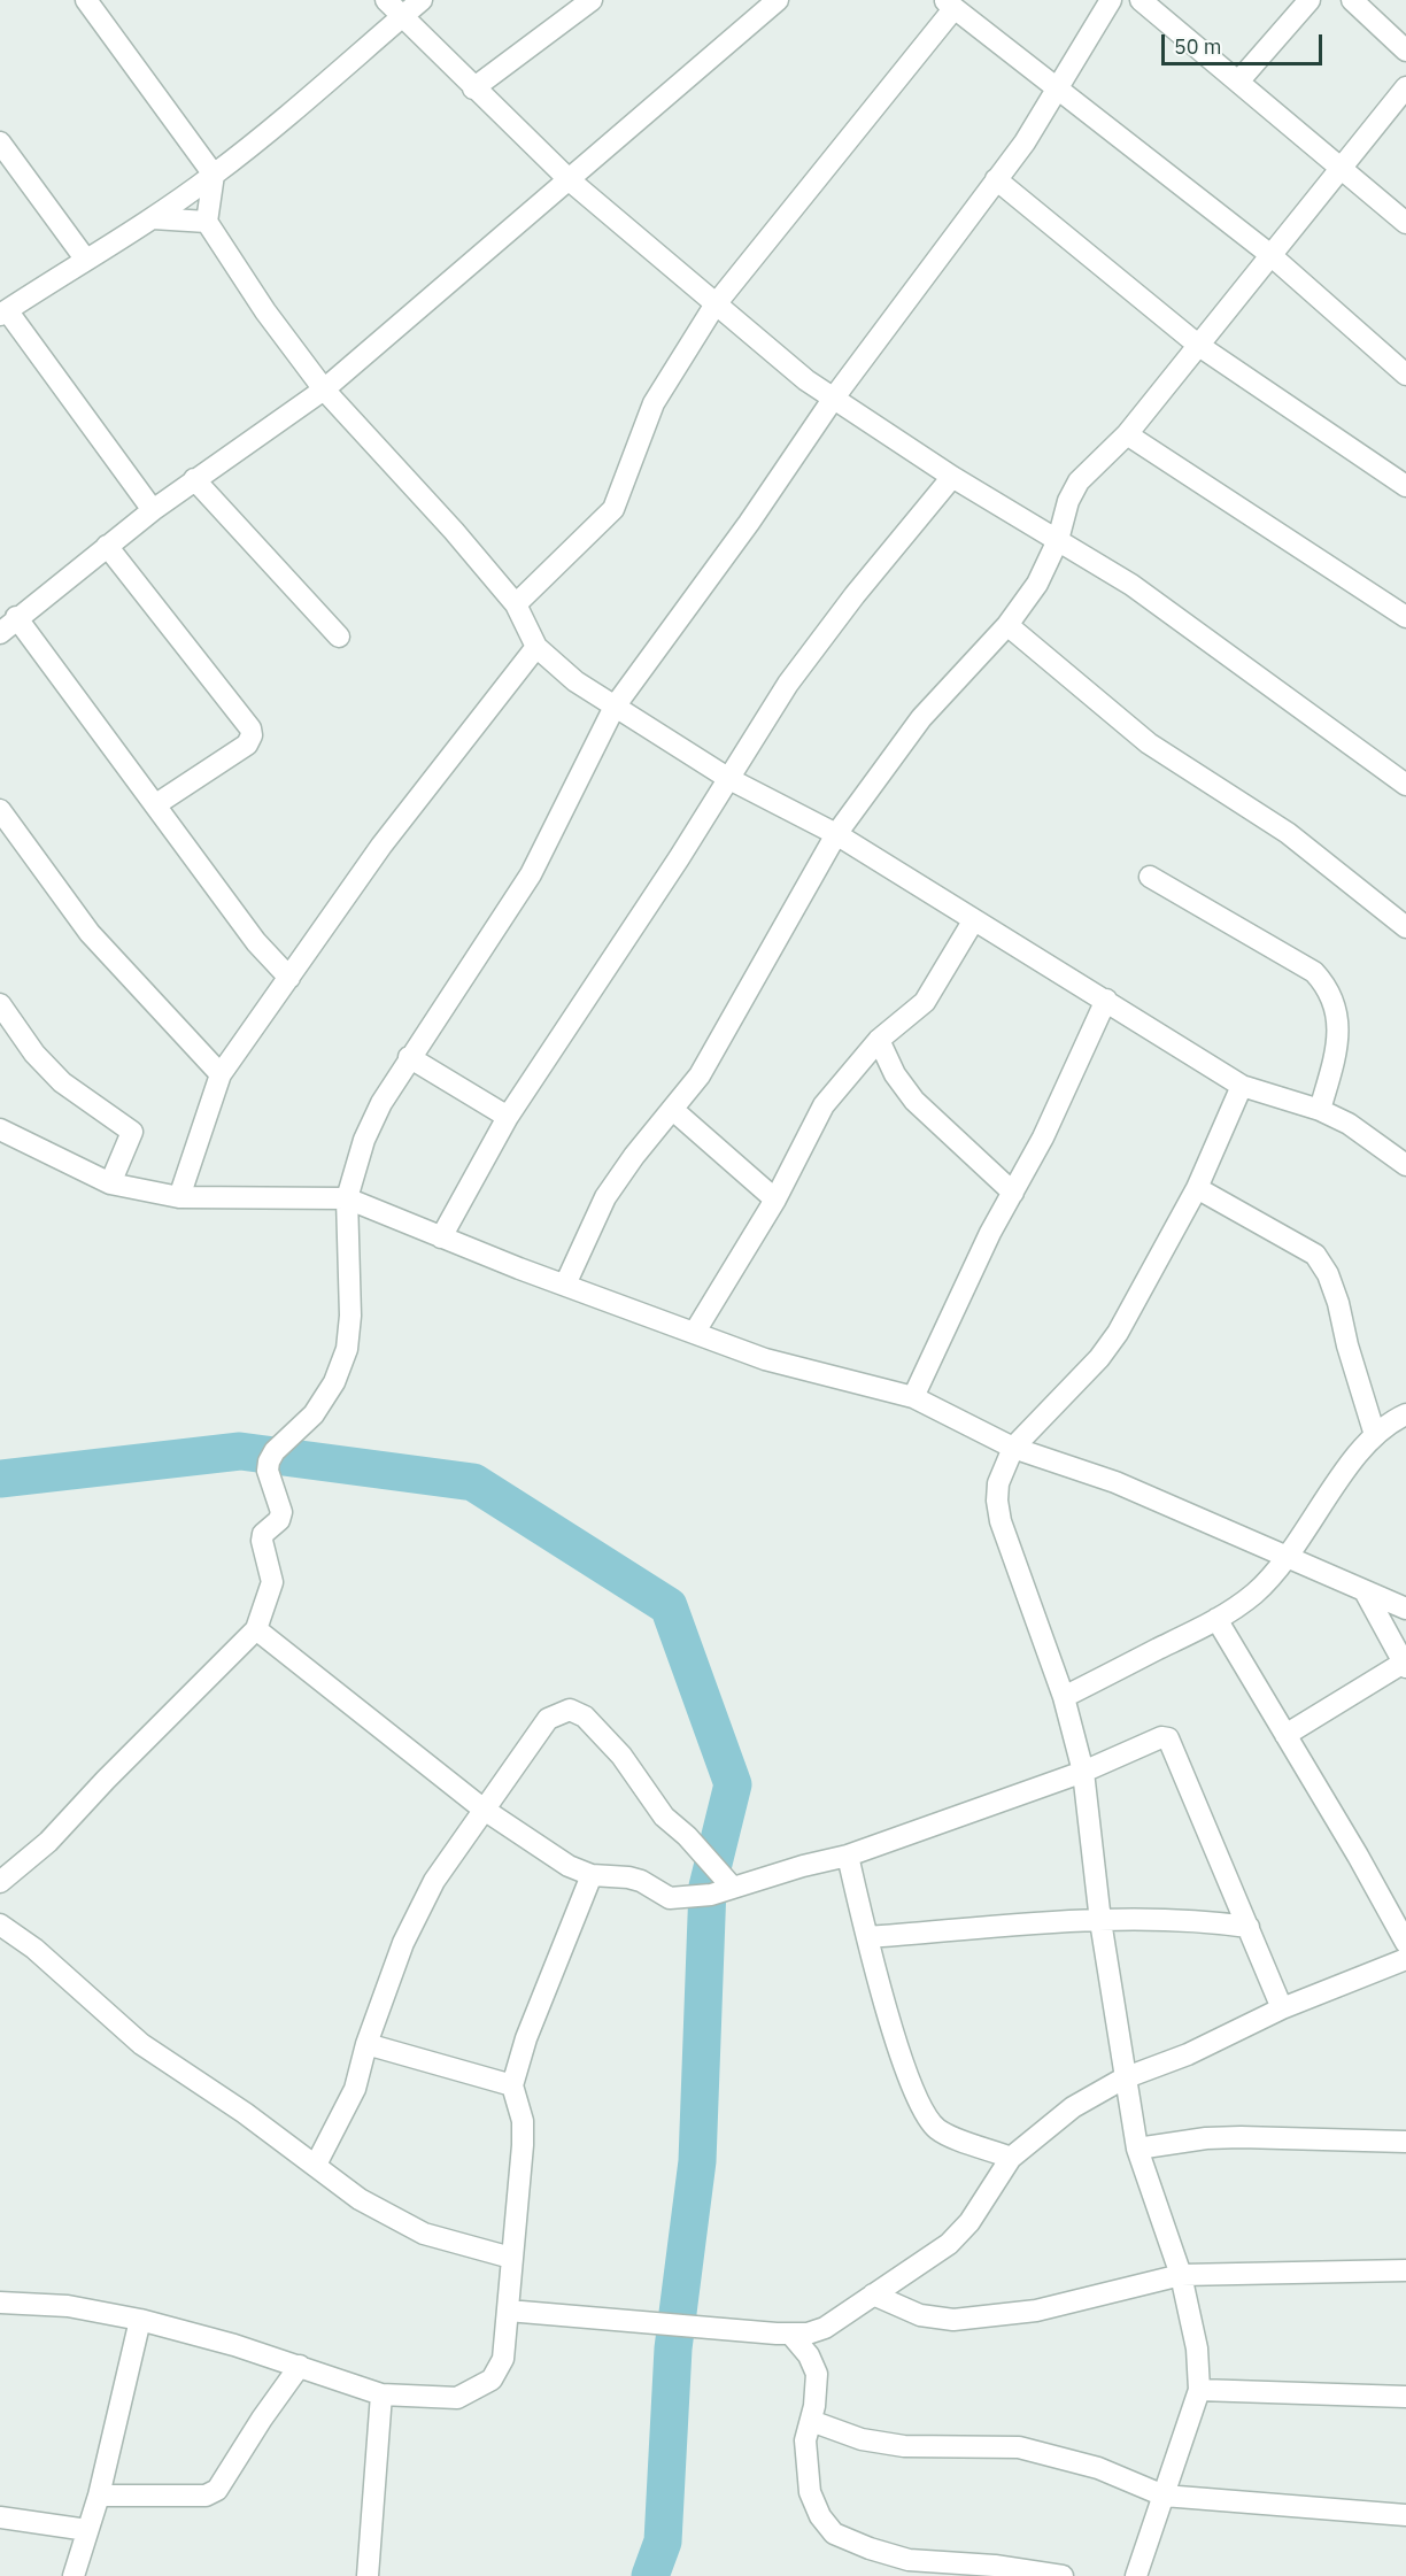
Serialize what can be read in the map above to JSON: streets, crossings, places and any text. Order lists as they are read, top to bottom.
{
  "scale_bar": "50 m"
}
